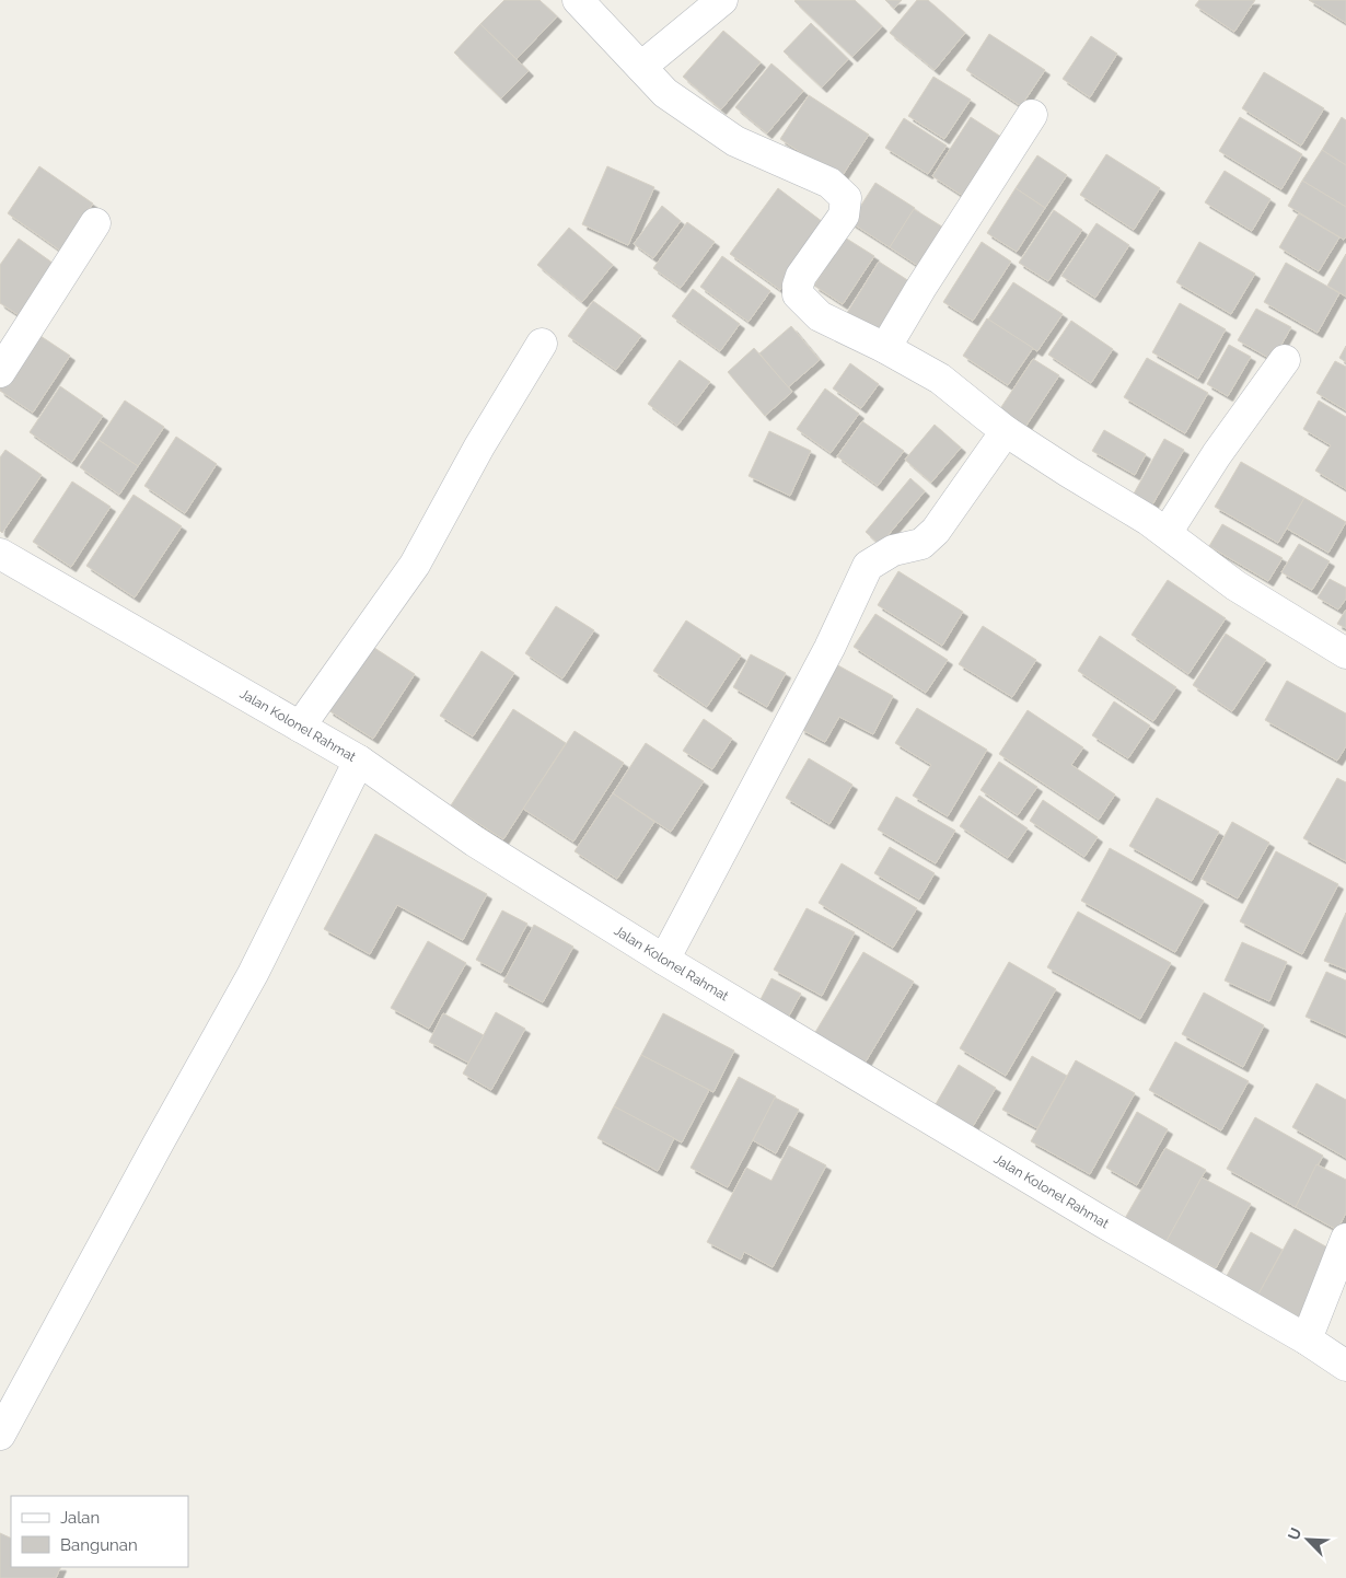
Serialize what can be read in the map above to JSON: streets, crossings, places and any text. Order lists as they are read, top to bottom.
{
  "streets": {
    "street": ["Jalan Kolonel Rahmat"]
  },
  "legend": ["Jalan", "Bangunan"],
  "north": "top left"
}
